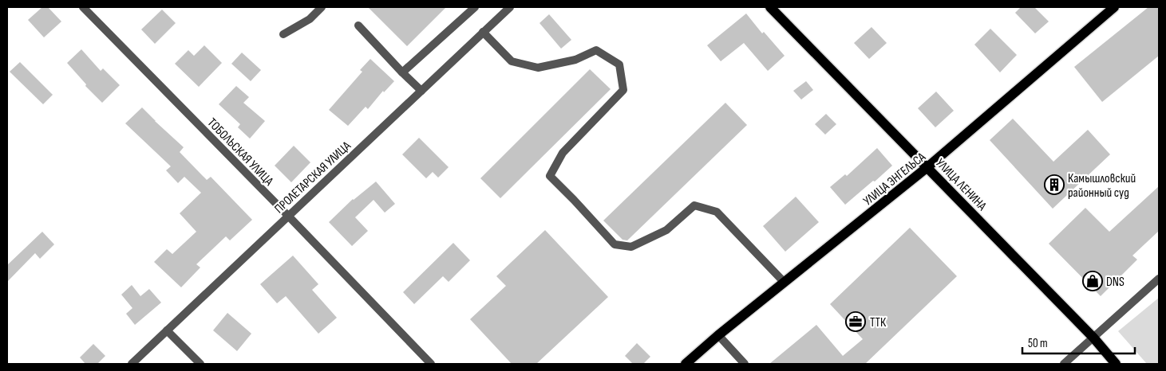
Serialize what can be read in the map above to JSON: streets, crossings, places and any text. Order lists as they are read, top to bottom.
{
  "streets": {
    "main road": ["УЛИЦА ЭНГЕЛЬСА", "УЛИЦА ЛЕНИНА"],
    "street": ["ТОБОЛЬСКАЯ УЛИЦА", "ПРОЛЕТАРСКАЯ УЛИЦА"]
  },
  "crossings": [
    ["ТОБОЛЬСКАЯ УЛИЦА", "ПРОЛЕТАРСКАЯ УЛИЦА"],
    ["УЛИЦА ЭНГЕЛЬСА", "УЛИЦА ЛЕНИНА"]
  ],
  "places": {
    "building": ["Камышловский районный суд"],
    "shop": ["DNS"],
    "office": ["ТТК"]
  },
  "scale_bar": "50 m"
}
